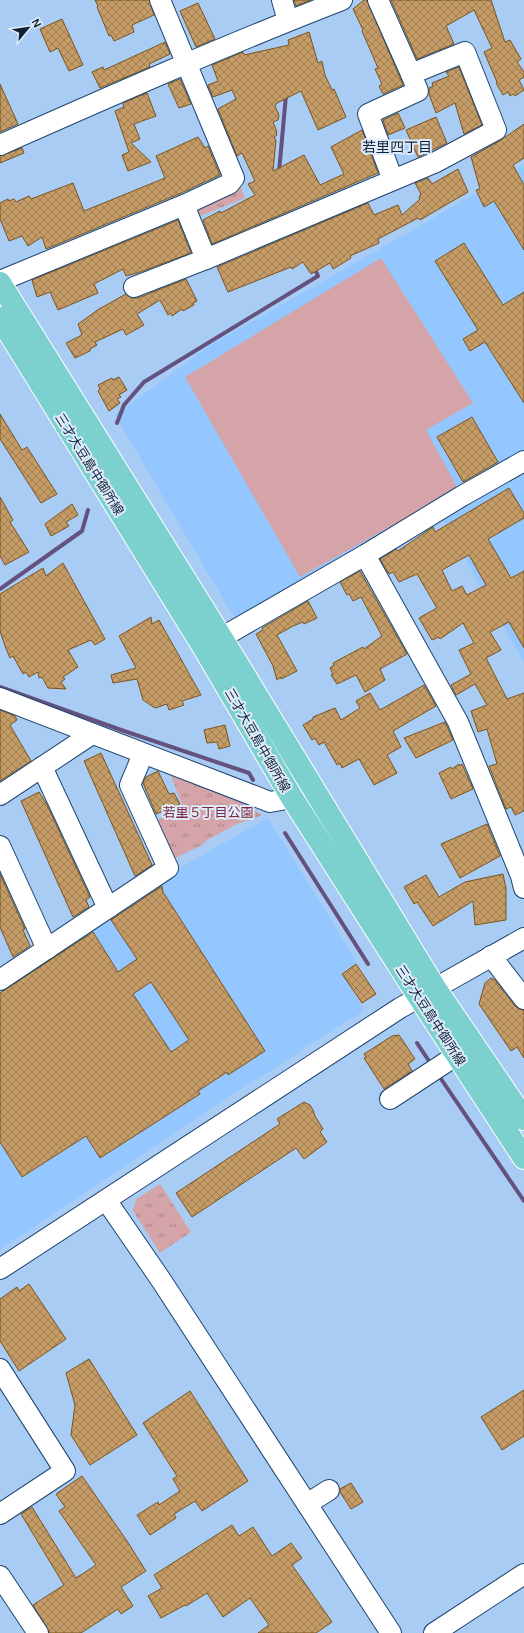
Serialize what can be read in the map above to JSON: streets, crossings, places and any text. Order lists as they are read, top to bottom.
{
  "streets": {
    "main road": ["三才大豆島中御所線"]
  },
  "districts": ["若里四丁目"],
  "parks": ["若里５丁目公園"],
  "north": "top right"
}
